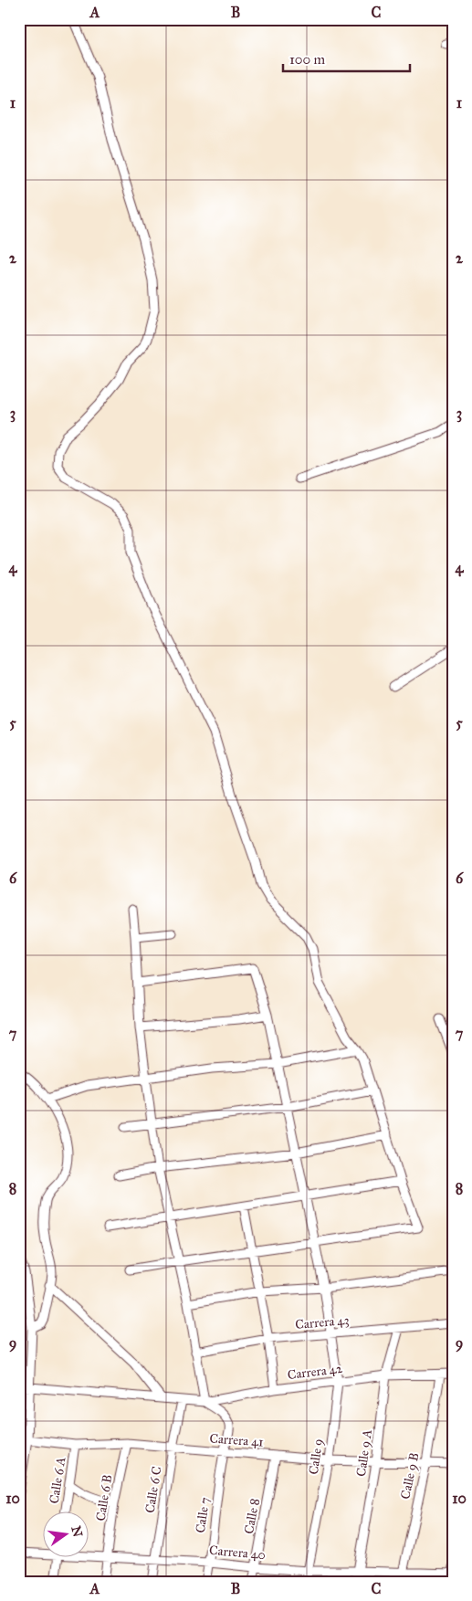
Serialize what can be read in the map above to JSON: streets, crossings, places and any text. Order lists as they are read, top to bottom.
{
  "streets": {
    "street": [
      "Carrera 43",
      "Carrera 42",
      "Carrera 41",
      "Calle 9 A",
      "Calle 9",
      "Calle 9 B",
      "Calle 6 A",
      "Calle 6 C",
      "Calle 6 B",
      "Calle 7",
      "Calle 8",
      "Carrera 40"
    ]
  },
  "crossings": [
    ["Carrera 43", "Calle 9 A"],
    ["Carrera 43", "Calle 9"],
    ["Carrera 42", "Calle 9 A"],
    ["Carrera 42", "Calle 9"],
    ["Carrera 42", "Calle 9 B"],
    ["Carrera 42", "Calle 6 C"],
    ["Carrera 42", "Calle 7"],
    ["Carrera 41", "Calle 9 A"],
    ["Carrera 41", "Calle 9"],
    ["Carrera 41", "Calle 9 B"],
    ["Carrera 41", "Calle 6 A"],
    ["Carrera 41", "Calle 6 C"],
    ["Carrera 41", "Calle 6 B"],
    ["Carrera 41", "Calle 7"],
    ["Carrera 41", "Calle 8"],
    ["Calle 9 A", "Carrera 40"],
    ["Calle 9", "Carrera 40"],
    ["Calle 9 B", "Carrera 40"],
    ["Calle 6 C", "Carrera 40"],
    ["Calle 6 B", "Carrera 40"],
    ["Calle 7", "Carrera 40"],
    ["Calle 8", "Carrera 40"]
  ],
  "scale_bar": "100 m",
  "north": "right",
  "grid": {
    "columns": ["A", "B", "C"],
    "rows": [
      "1",
      "2",
      "3",
      "4",
      "5",
      "6",
      "7",
      "8",
      "9",
      "10"
    ]
  }
}
